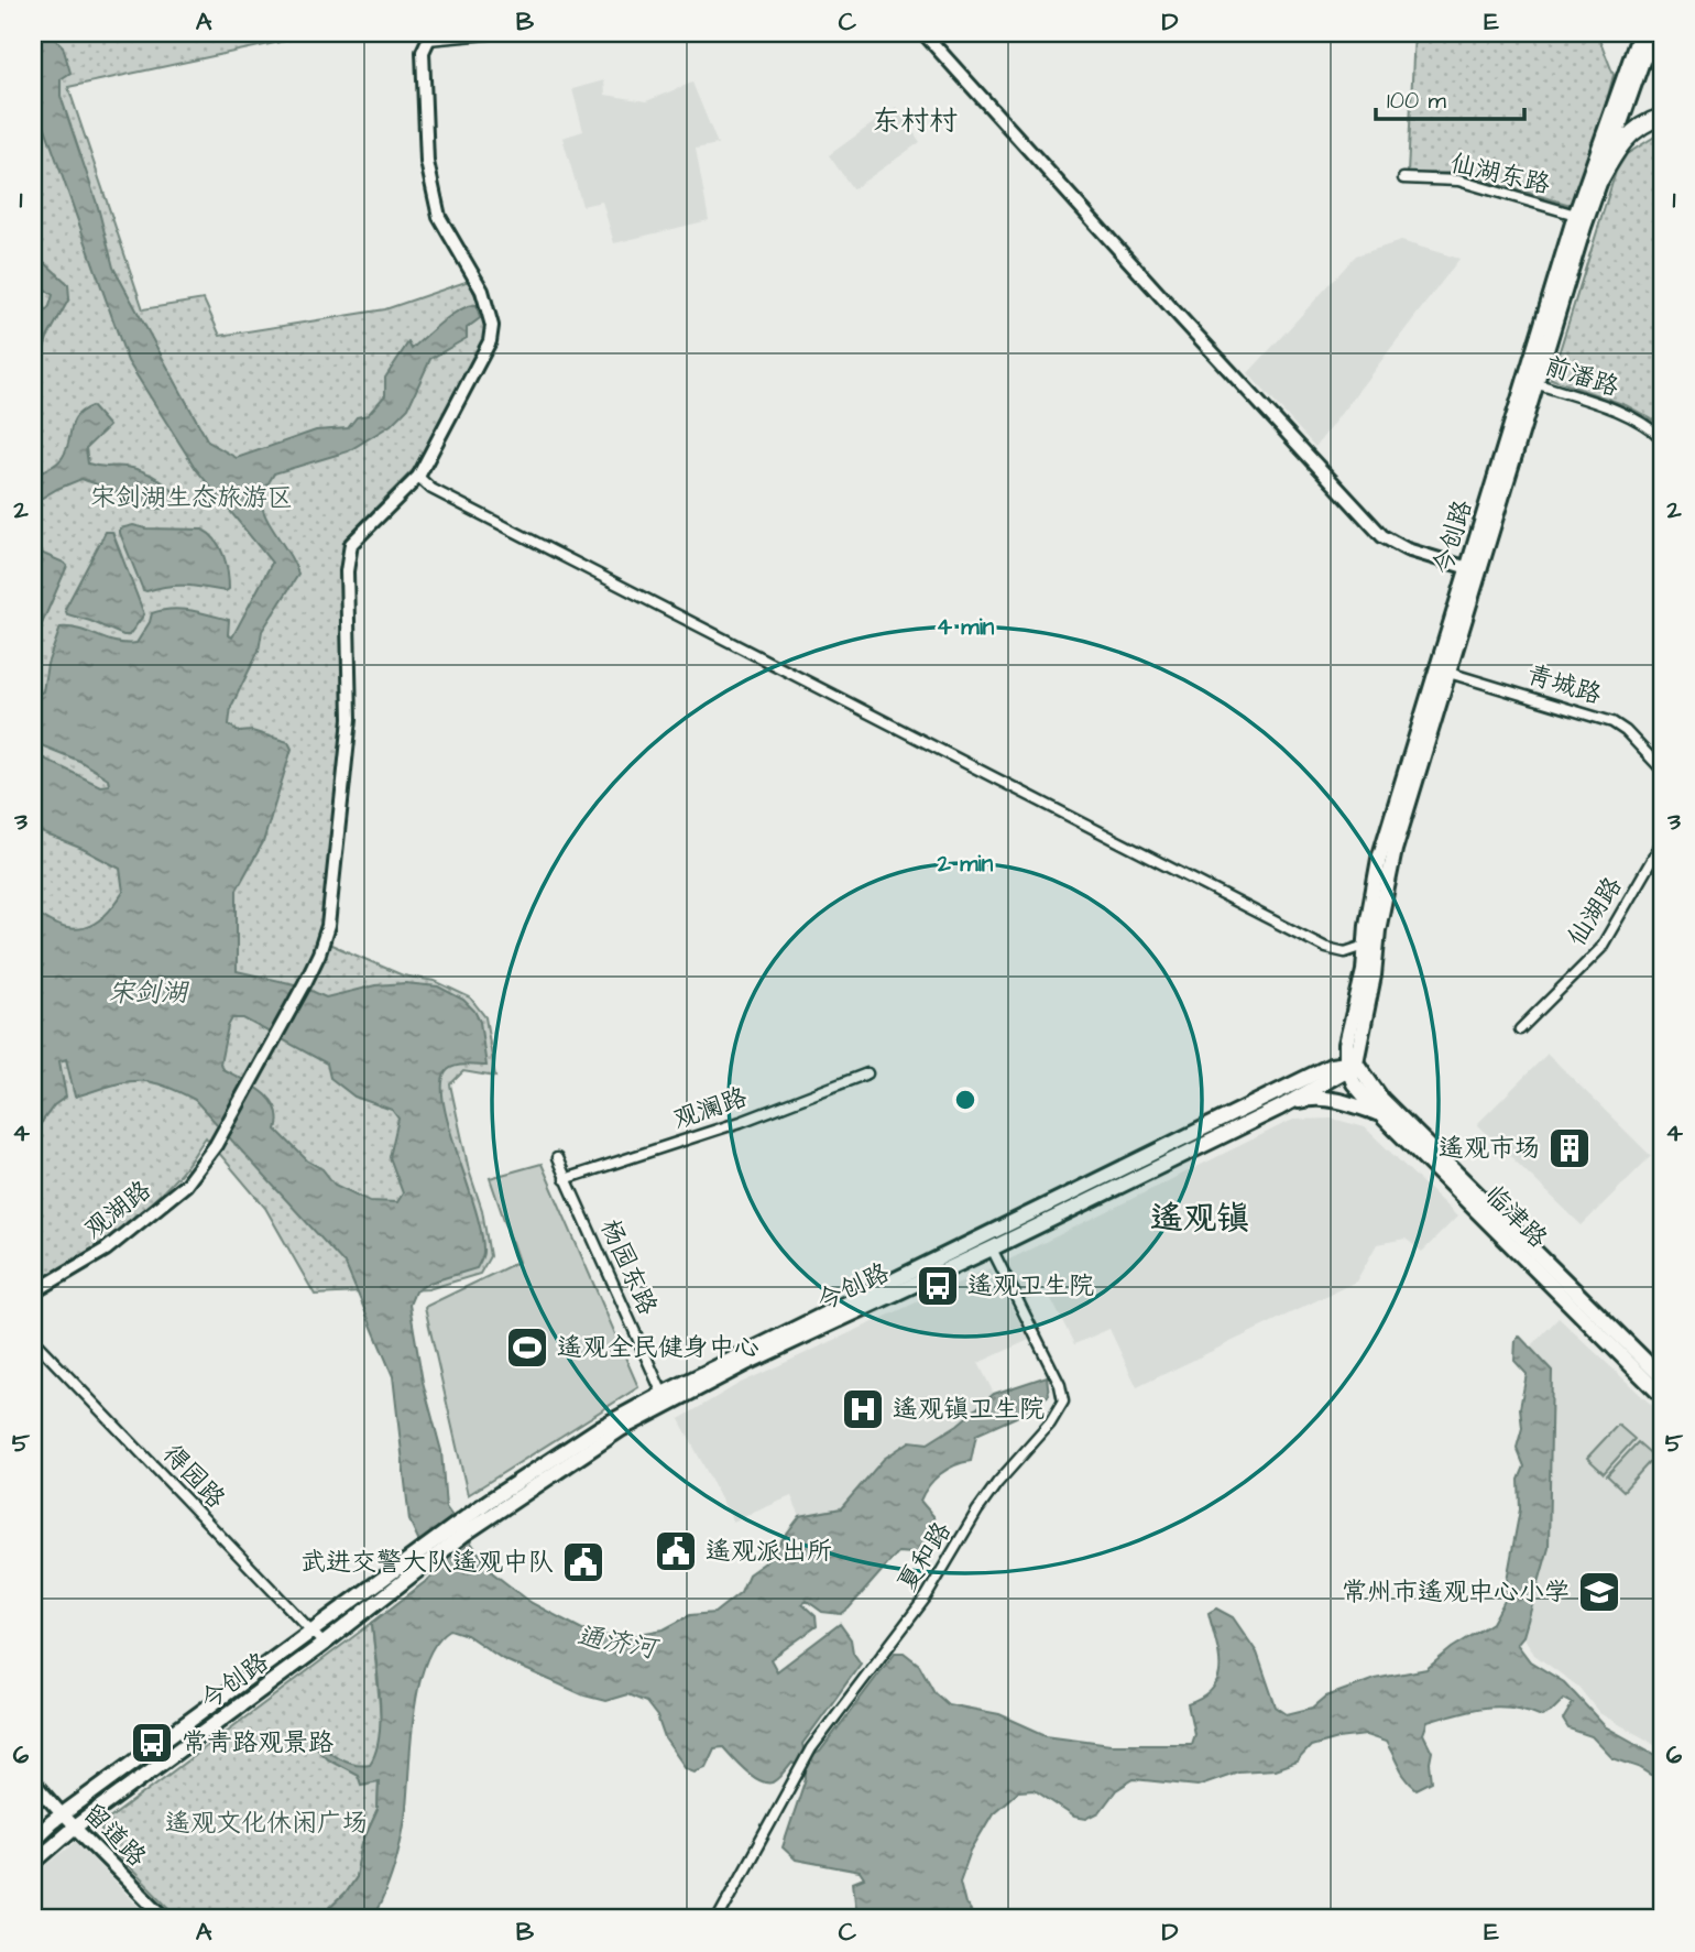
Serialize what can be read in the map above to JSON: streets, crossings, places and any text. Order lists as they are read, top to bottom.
{
  "streets": {
    "main road": ["今创路", "临津路"],
    "street": [
      "仙湖东路",
      "前潘路",
      "青城路",
      "仙湖路",
      "观澜路",
      "观湖路",
      "杨园东路",
      "得园路",
      "夏和路",
      "留道路"
    ]
  },
  "crossings": [
    ["仙湖东路", "今创路"],
    ["前潘路", "今创路"],
    ["今创路", "青城路"],
    ["今创路", "临津路"],
    ["今创路", "杨园东路"],
    ["今创路", "得园路"],
    ["今创路", "夏和路"],
    ["今创路", "留道路"],
    ["观澜路", "杨园东路"]
  ],
  "districts": ["东村村", "遥观镇"],
  "water": ["宋剑湖", "通济河"],
  "parks": ["宋剑湖生态旅游区", "遥观文化休闲广场"],
  "places": {
    "building": ["遥观市场"],
    "bus stop": ["遥观卫生院", "常青路观景路"],
    "sports": ["遥观全民健身中心"],
    "hospital": ["遥观镇卫生院"],
    "public building": ["遥观派出所", "武进交警大队遥观中队"],
    "school or university": ["常州市遥观中心小学"]
  },
  "scale_bar": "100 m",
  "grid": {
    "columns": [
      "A",
      "B",
      "C",
      "D",
      "E"
    ],
    "rows": [
      "1",
      "2",
      "3",
      "4",
      "5",
      "6"
    ]
  },
  "rings": ["4 min", "2 min"]
}
